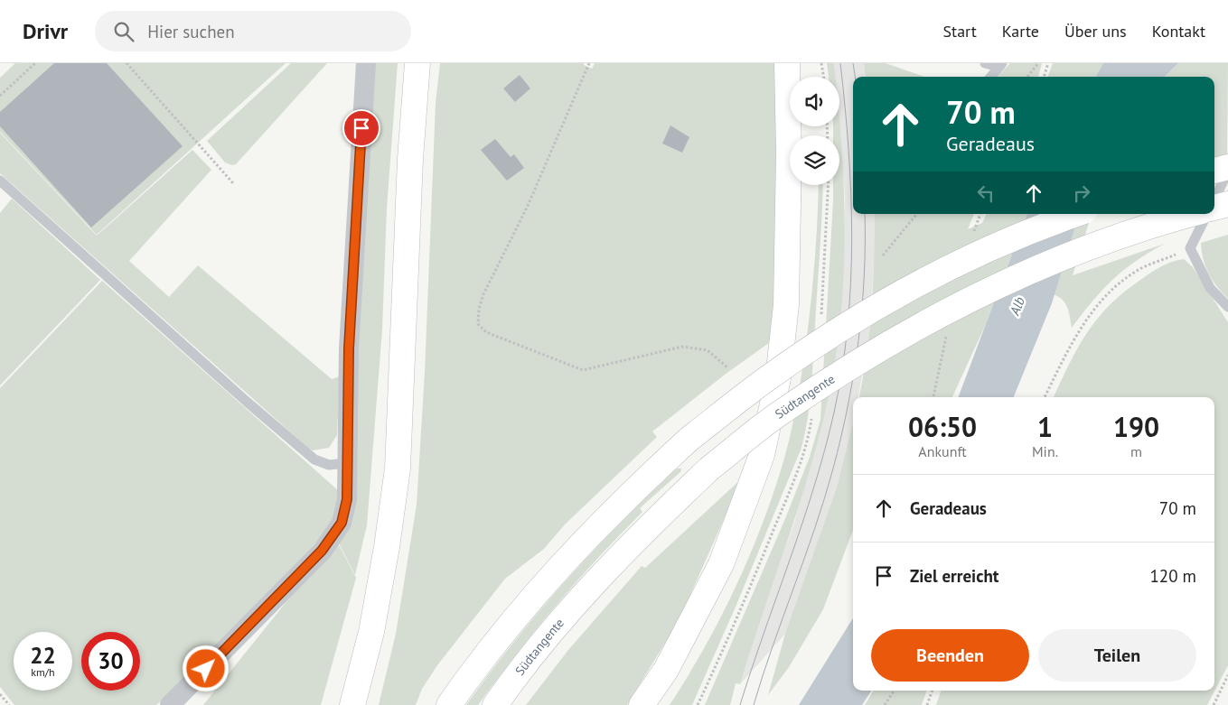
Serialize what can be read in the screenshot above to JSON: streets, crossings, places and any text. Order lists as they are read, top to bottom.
{
  "streets": {
    "main road": ["Südtangente"]
  },
  "water": ["Alb"],
  "page": {
    "header": "Drivr",
    "search": "Hier suchen",
    "nav": [
      "Start",
      "Karte",
      "Über uns",
      "Kontakt"
    ],
    "turn": ["70 m", "Geradeaus"],
    "eta": [
      "06:50",
      "Ankunft",
      "1",
      "Min.",
      "190",
      "m"
    ],
    "list": [
      {
        "name": "Geradeaus",
        "value": "70 m"
      },
      {
        "name": "Ziel erreicht",
        "value": "120 m"
      }
    ],
    "buttons": ["Beenden", "Teilen"],
    "speed": "22 km/h",
    "limit": "30"
  }
}
